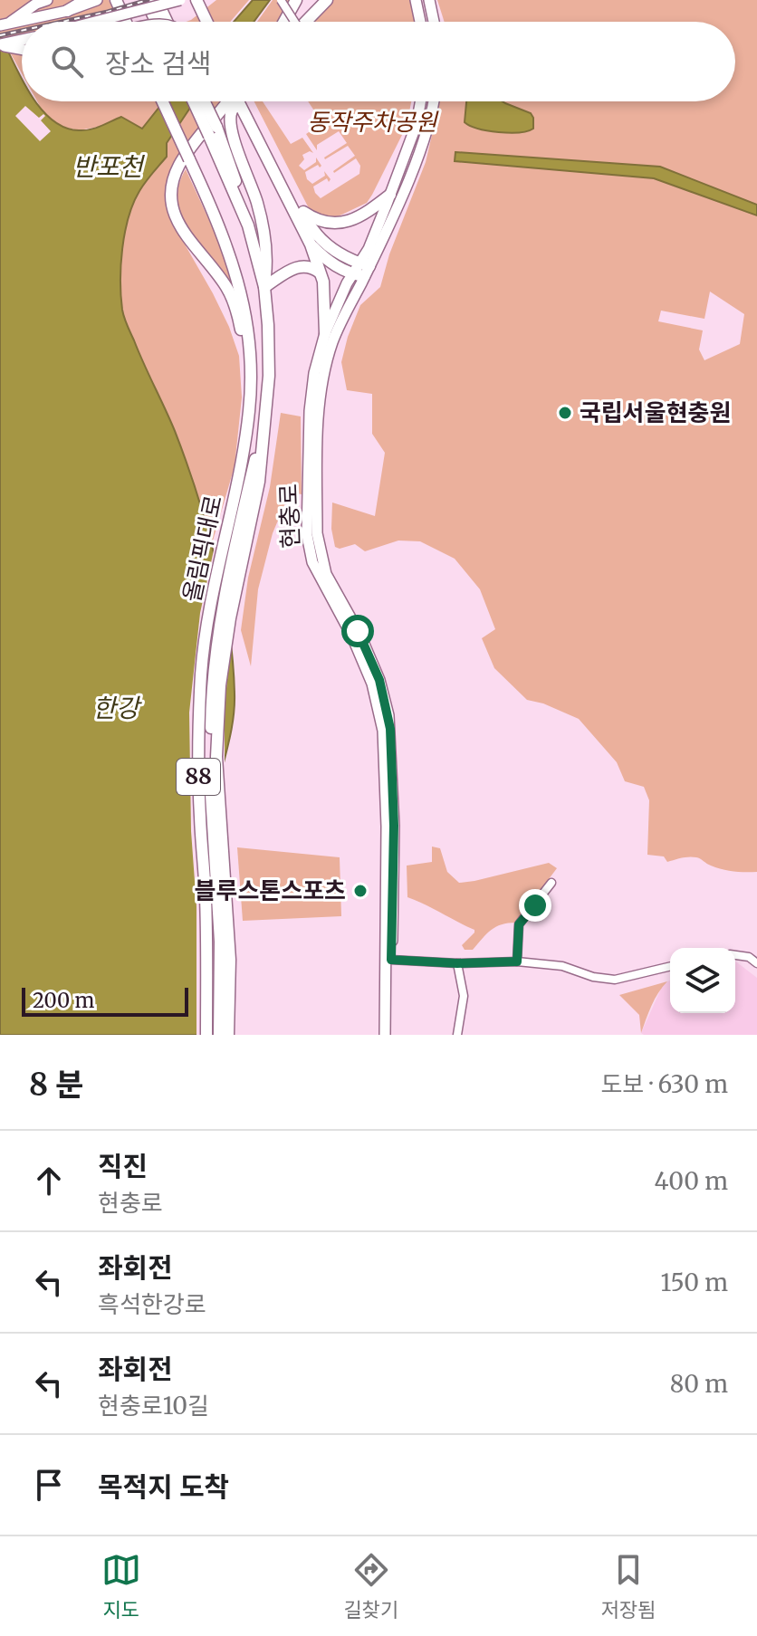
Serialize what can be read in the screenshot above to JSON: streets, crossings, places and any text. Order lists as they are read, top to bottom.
{
  "streets": {
    "highway": ["올림픽대로", "88"],
    "main road": ["현충로"]
  },
  "water": ["반포천", "한강"],
  "parks": ["동작주차공원"],
  "places": ["국립서울현충원", "블루스톤스포츠"],
  "scale_bar": "200 m",
  "page": {
    "search": "장소 검색",
    "scale": "200 m",
    "heading": ["8 분", "도보 · 630 m"],
    "list": [
      ["직진", "현충로", "400 m"],
      ["좌회전", "흑석한강로", "150 m"],
      ["좌회전", "현충로10길", "80 m"],
      "목적지 도착"
    ],
    "nav": ["지도", "길찾기", "저장됨"]
  }
}
